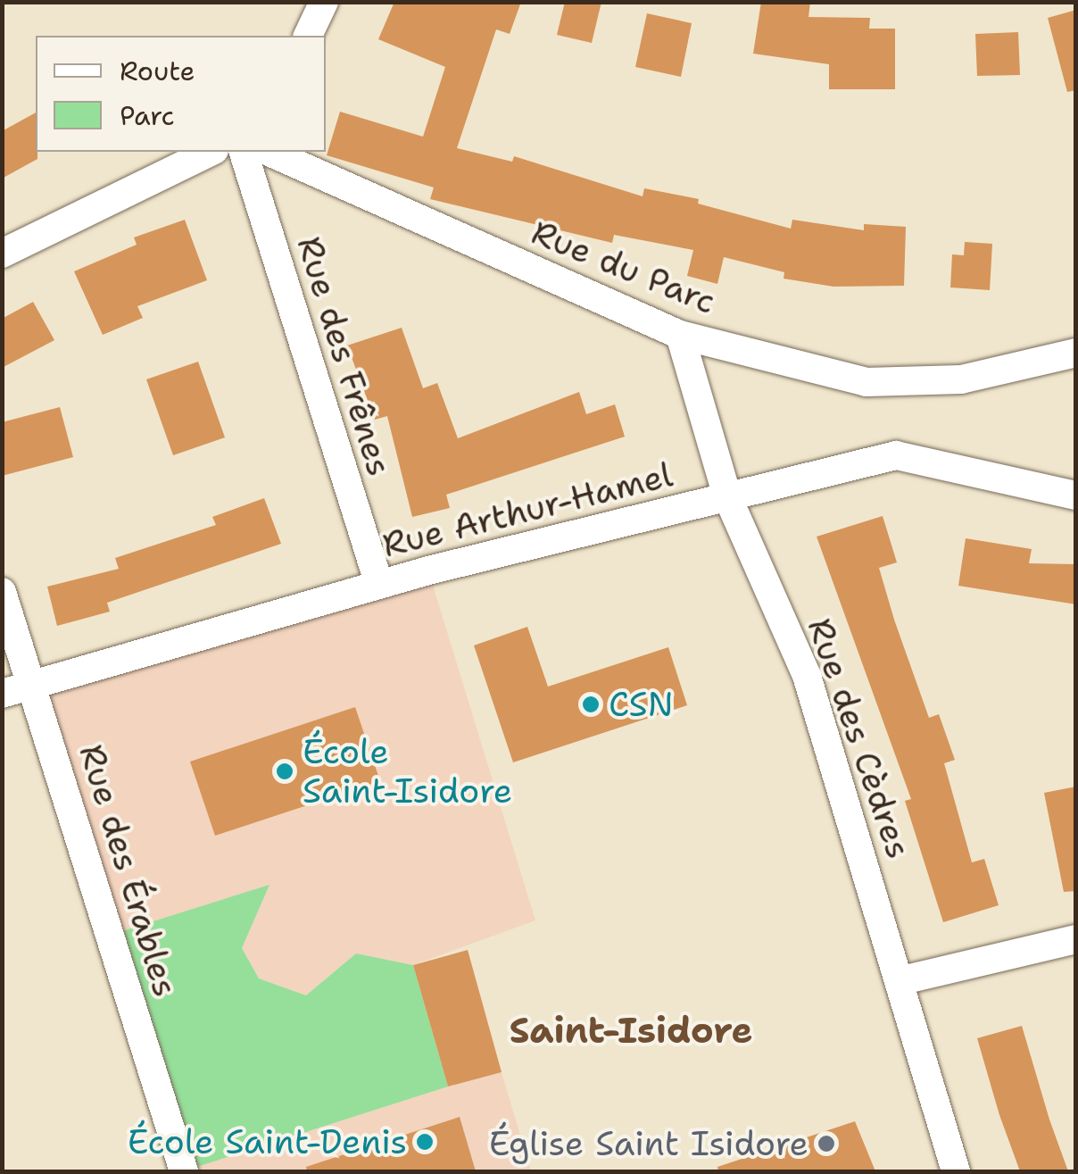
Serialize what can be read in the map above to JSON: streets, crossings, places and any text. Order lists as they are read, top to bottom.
{
  "streets": {
    "street": [
      "Rue du Parc",
      "Rue des Frênes",
      "Rue Arthur-Hamel",
      "Rue des Cèdres",
      "Rue des Érables"
    ]
  },
  "crossings": [
    ["Rue du Parc", "Rue des Cèdres"],
    ["Rue des Frênes", "Rue Arthur-Hamel"],
    ["Rue Arthur-Hamel", "Rue des Cèdres"],
    ["Rue Arthur-Hamel", "Rue des Érables"]
  ],
  "districts": ["Saint-Isidore"],
  "places": [
    "CSN",
    "École Saint-Isidore",
    "École Saint-Denis",
    "Église Saint Isidore"
  ],
  "legend": ["Route", "Parc"]
}
